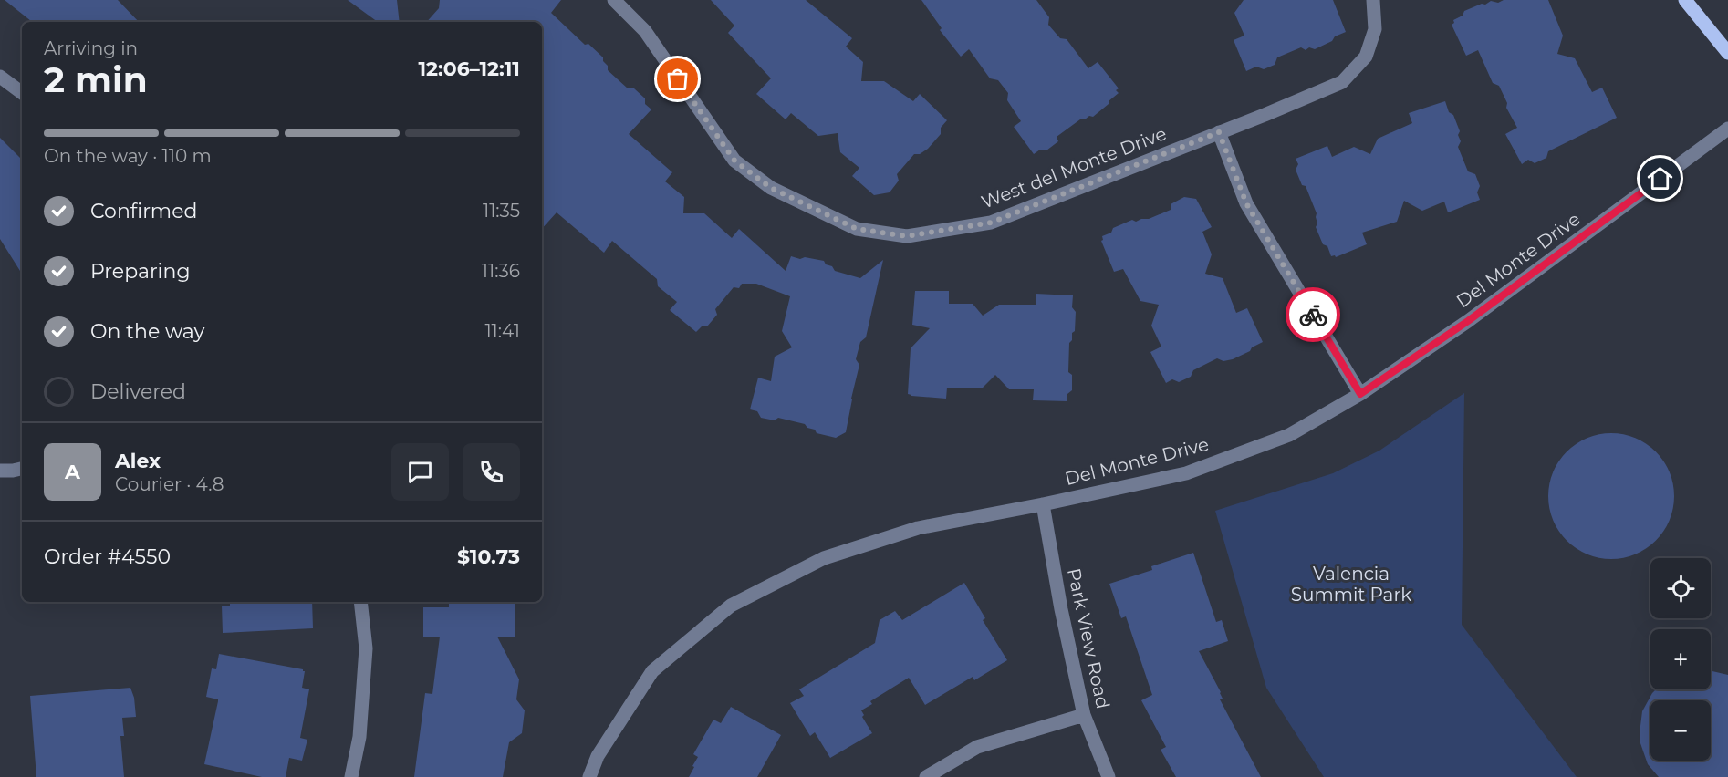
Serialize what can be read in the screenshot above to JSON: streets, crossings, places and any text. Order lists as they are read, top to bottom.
{
  "streets": {
    "street": ["West del Monte Drive", "Del Monte Drive", "Park View Road"]
  },
  "crossings": [
    ["Del Monte Drive", "Park View Road"]
  ],
  "parks": ["Valencia Summit Park"],
  "page": {
    "heading": ["2 min", "Arriving in", "12:06–12:11"],
    "panel": [
      "Alex",
      "Courier · 4.8",
      "Order #4550",
      "$10.73"
    ],
    "bar": "On the way · 110 m",
    "list": [
      ["Confirmed", "11:35"],
      ["Preparing", "11:36"],
      ["On the way", "11:41"],
      "Delivered"
    ],
    "round": "A",
    "map_buttons": ["+", "−"]
  }
}
